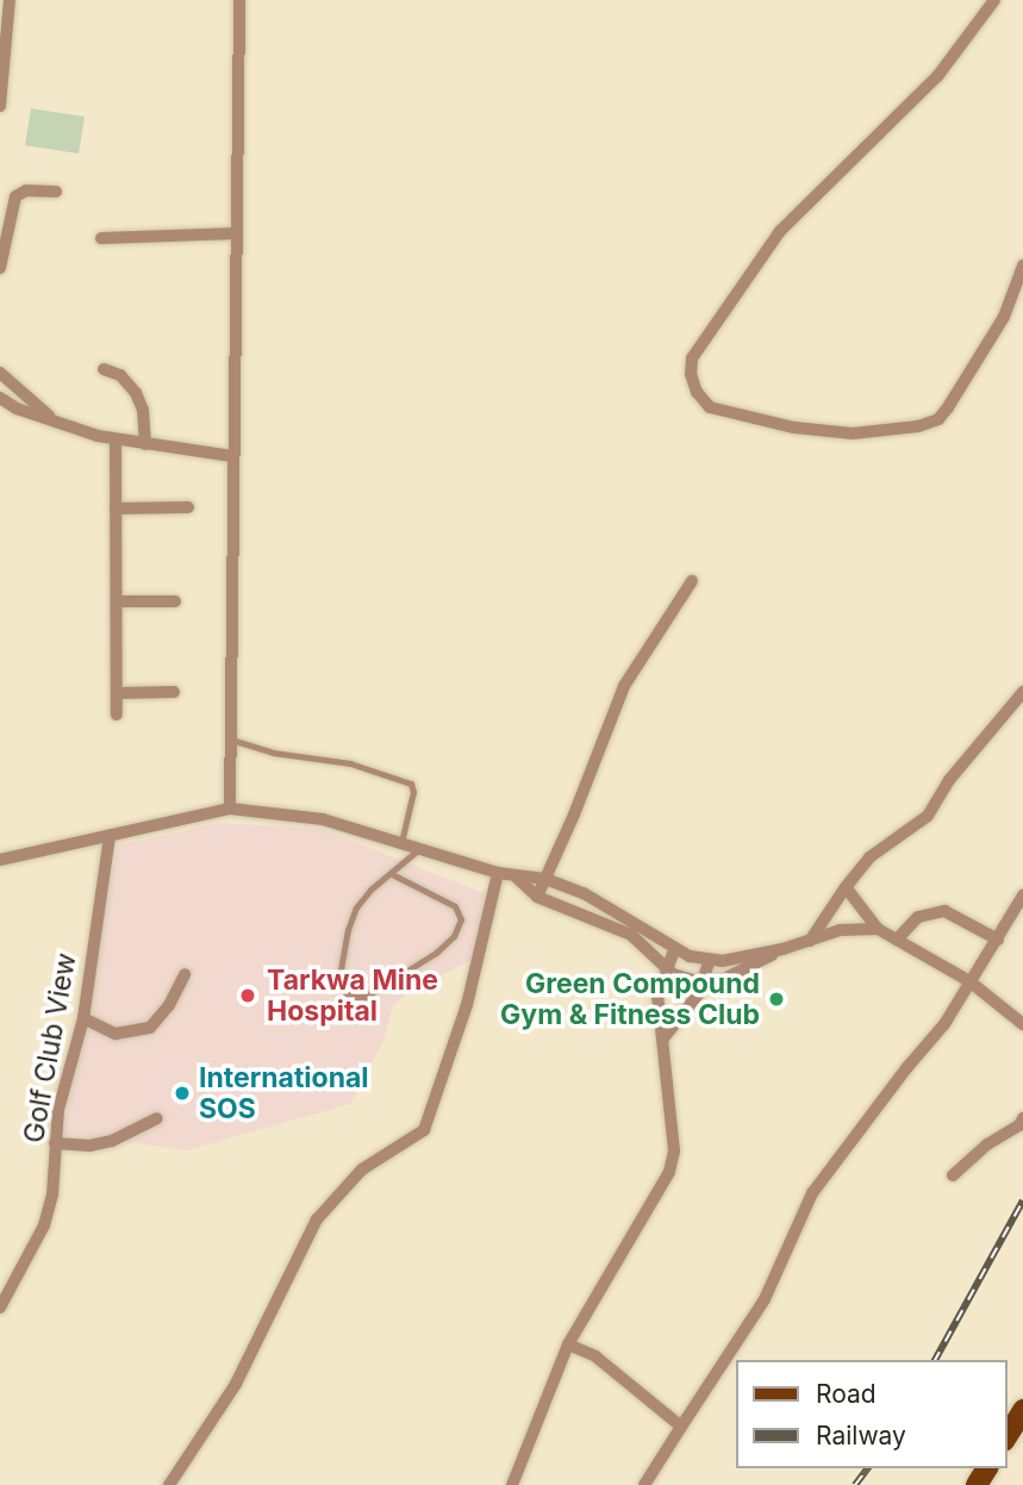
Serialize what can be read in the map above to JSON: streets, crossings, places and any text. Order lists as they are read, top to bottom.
{
  "streets": {
    "street": ["Golf Club View"]
  },
  "places": ["Tarkwa Mine Hospital", "Green Compound Gym & Fitness Club", "International SOS"],
  "legend": ["Road", "Railway"]
}
